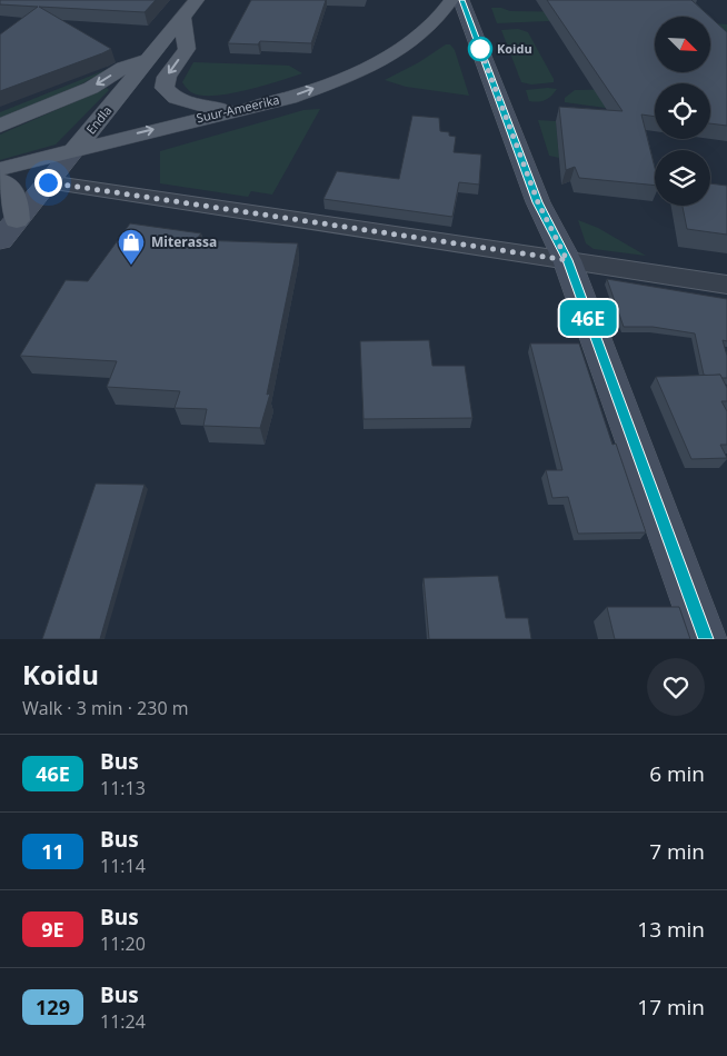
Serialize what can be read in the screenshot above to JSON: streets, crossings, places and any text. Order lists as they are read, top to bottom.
{
  "streets": {
    "main road": ["Suur-Ameerika", "Endla"]
  },
  "crossings": [
    ["Suur-Ameerika", "Endla"]
  ],
  "one_way": ["Suur-Ameerika"],
  "places": {
    "other": ["Koidu"],
    "shop": ["Miterassa"]
  },
  "lines": ["bus line 46E"],
  "north": "bottom right",
  "page": {
    "on_map": "46E",
    "heading": ["Koidu", "Walk · 3 min · 230 m"],
    "list": [
      {
        "mark": "46E",
        "name": "Bus",
        "note": "11:13",
        "value": "6 min"
      },
      {
        "mark": "11",
        "name": "Bus",
        "note": "11:14",
        "value": "7 min"
      },
      {
        "mark": "9E",
        "name": "Bus",
        "note": "11:20",
        "value": "13 min"
      },
      {
        "mark": "129",
        "name": "Bus",
        "note": "11:24",
        "value": "17 min"
      }
    ]
  }
}
